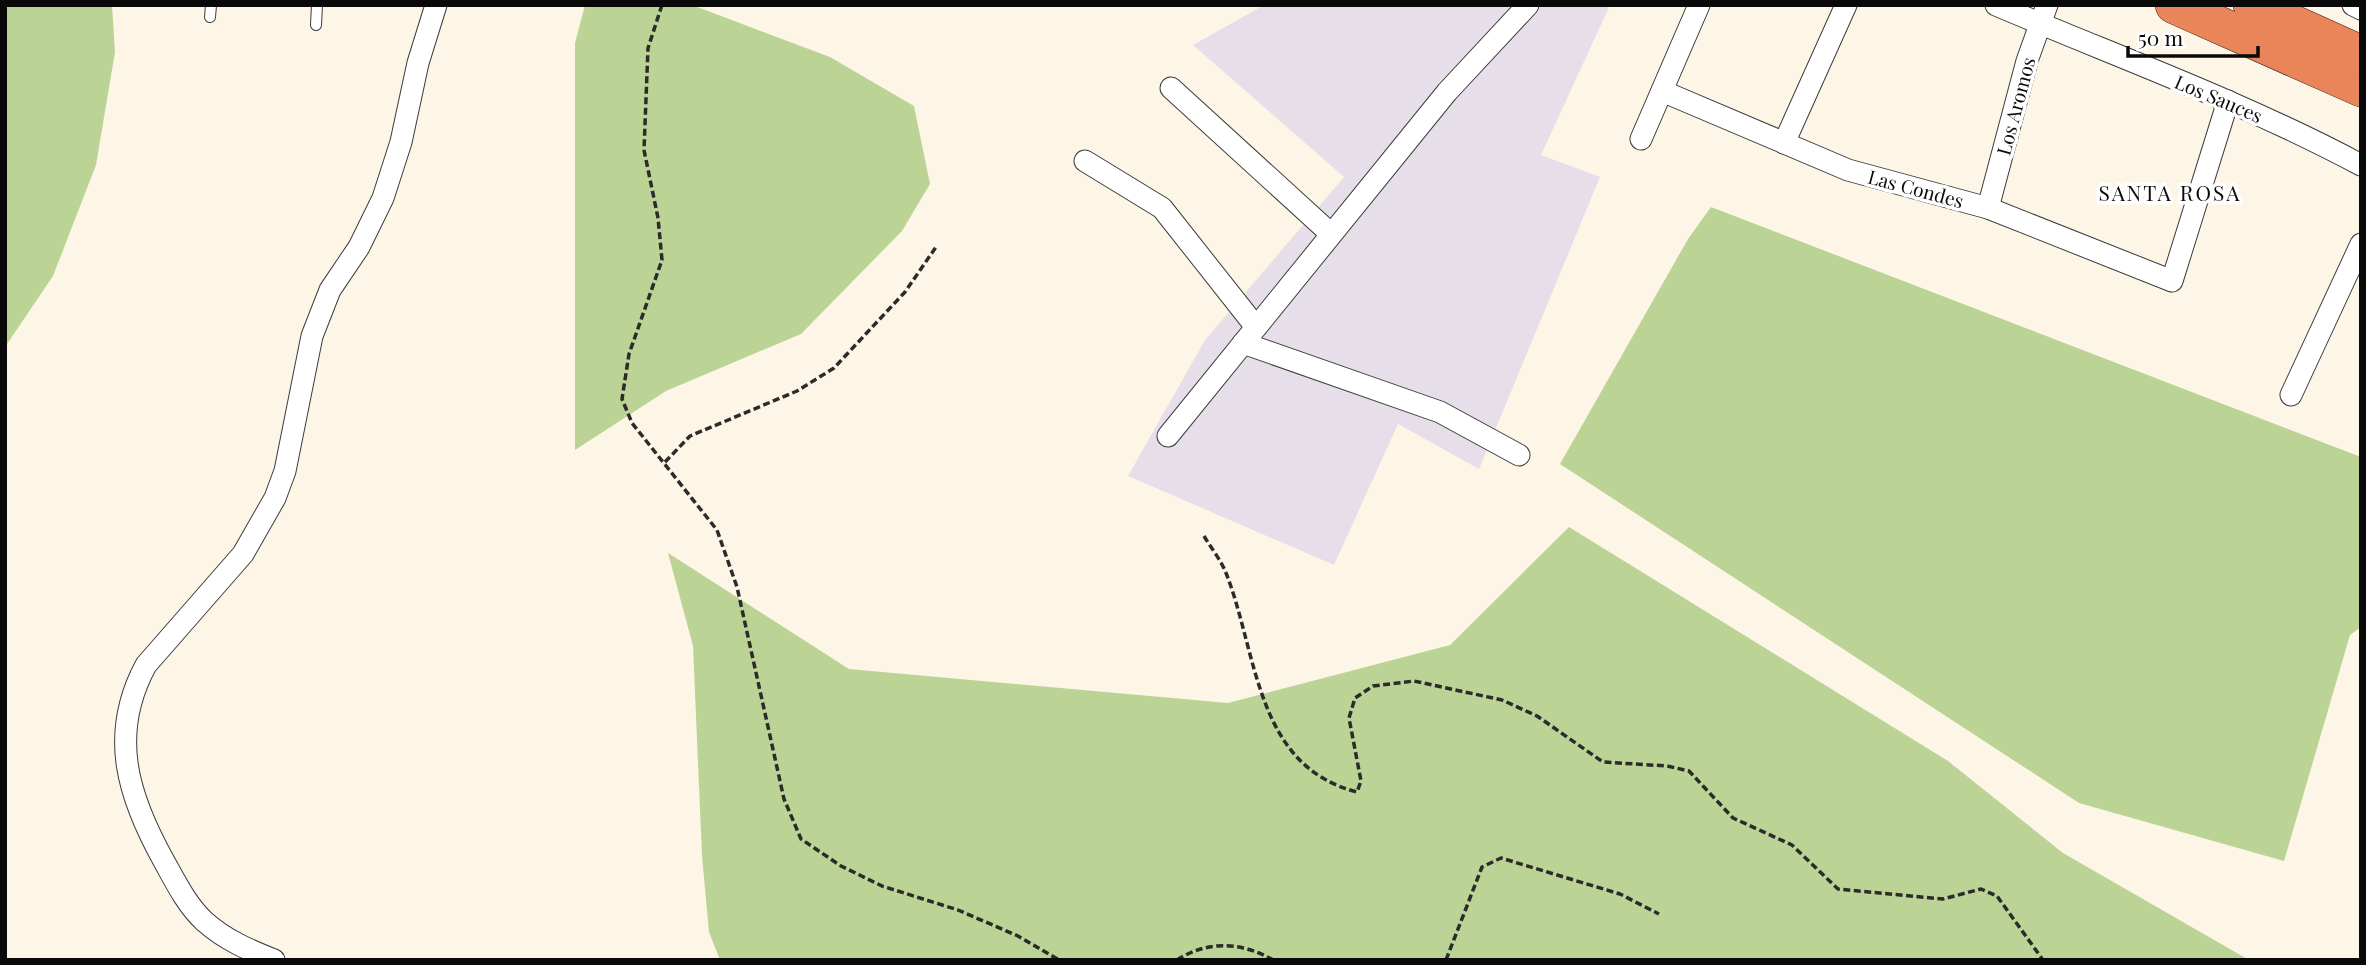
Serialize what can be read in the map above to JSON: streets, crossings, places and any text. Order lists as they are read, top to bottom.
{
  "streets": {
    "street": ["Los Sauces", "Los Aromos", "Las Condes"]
  },
  "crossings": [
    ["Los Sauces", "Los Aromos"],
    ["Los Sauces", "Las Condes"],
    ["Los Aromos", "Las Condes"]
  ],
  "districts": ["SANTA ROSA"],
  "scale_bar": "50 m"
}
